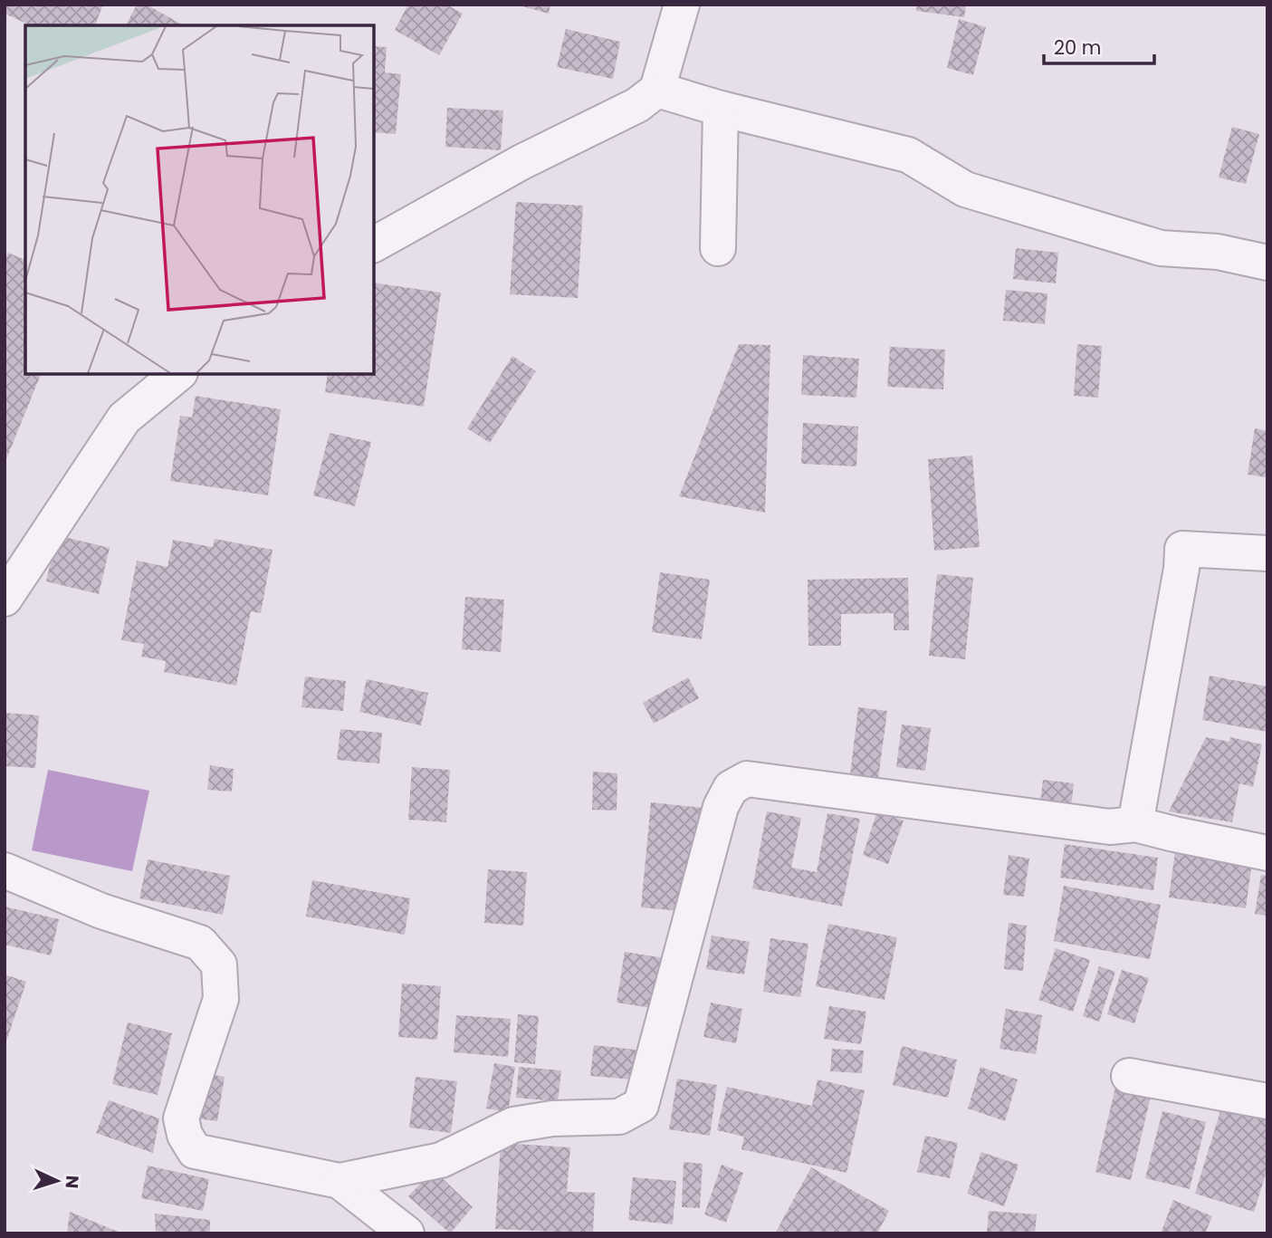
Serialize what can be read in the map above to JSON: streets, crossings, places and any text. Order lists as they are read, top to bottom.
{
  "scale_bar": "20 m",
  "north": "right"
}
